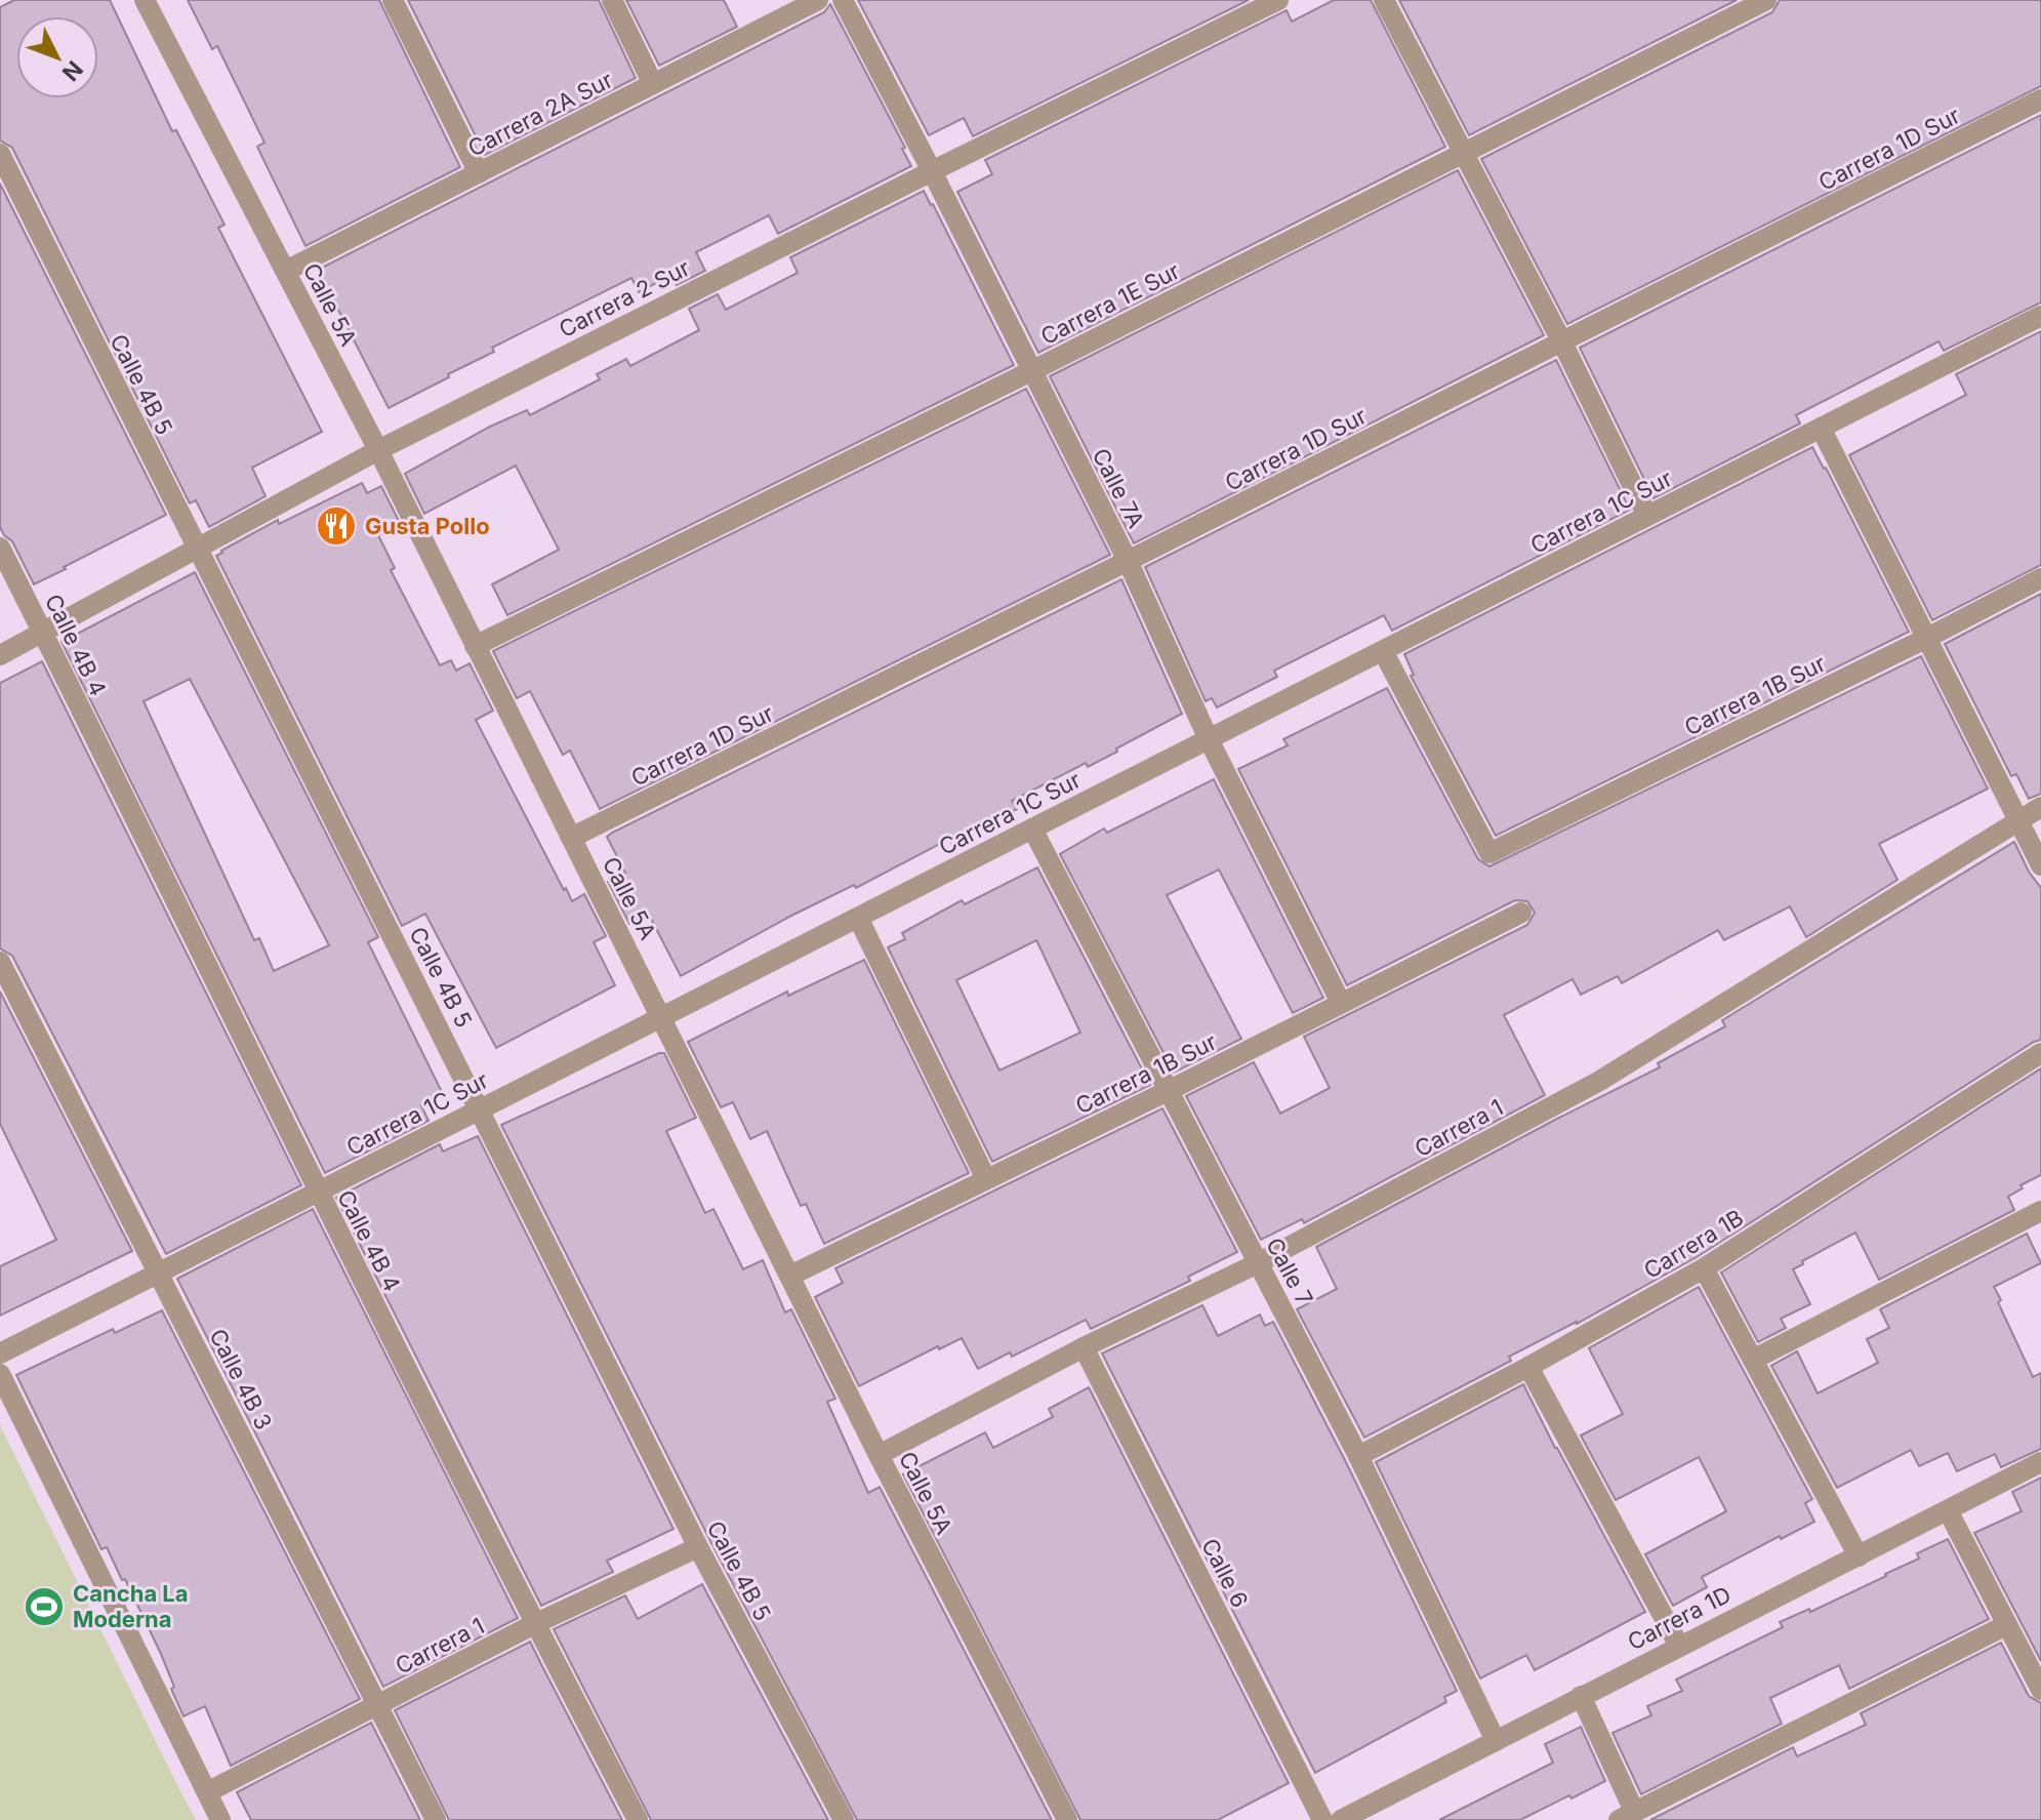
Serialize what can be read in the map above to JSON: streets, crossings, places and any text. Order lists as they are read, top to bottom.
{
  "streets": {
    "street": [
      "Carrera 2A Sur",
      "Carrera 1D Sur",
      "Carrera 2 Sur",
      "Carrera 1E Sur",
      "Calle 5A",
      "Calle 4B 5",
      "Calle 7A",
      "Carrera 1C Sur",
      "Calle 4B 4",
      "Carrera 1B Sur",
      "Carrera 1",
      "Carrera 1B",
      "Calle 7",
      "Calle 4B 3",
      "Calle 6",
      "Carrera 1D"
    ]
  },
  "crossings": [
    ["Carrera 2A Sur", "Calle 5A"],
    ["Carrera 1D Sur", "Calle 5A"],
    ["Carrera 1D Sur", "Calle 7A"],
    ["Carrera 2 Sur", "Calle 5A"],
    ["Carrera 2 Sur", "Calle 4B 5"],
    ["Carrera 2 Sur", "Calle 7A"],
    ["Carrera 2 Sur", "Calle 4B 4"],
    ["Carrera 1E Sur", "Calle 5A"],
    ["Carrera 1E Sur", "Calle 7A"],
    ["Calle 5A", "Carrera 1C Sur"],
    ["Calle 5A", "Carrera 1B Sur"],
    ["Calle 5A", "Carrera 1"],
    ["Calle 4B 5", "Carrera 1C Sur"],
    ["Calle 4B 5", "Carrera 1"],
    ["Calle 7A", "Carrera 1C Sur"],
    ["Calle 7A", "Carrera 1B Sur"],
    ["Carrera 1C Sur", "Calle 4B 4"],
    ["Carrera 1C Sur", "Carrera 1B Sur"],
    ["Carrera 1C Sur", "Calle 7"],
    ["Carrera 1C Sur", "Calle 4B 3"],
    ["Calle 4B 4", "Carrera 1"],
    ["Carrera 1B Sur", "Calle 7"],
    ["Carrera 1", "Calle 7"],
    ["Carrera 1", "Calle 4B 3"],
    ["Carrera 1", "Calle 6"],
    ["Carrera 1B", "Calle 7"],
    ["Calle 7", "Carrera 1D"]
  ],
  "places": {
    "restaurant": ["Gusta Pollo"],
    "sports": ["Cancha La Moderna"]
  },
  "north": "bottom right"
}
